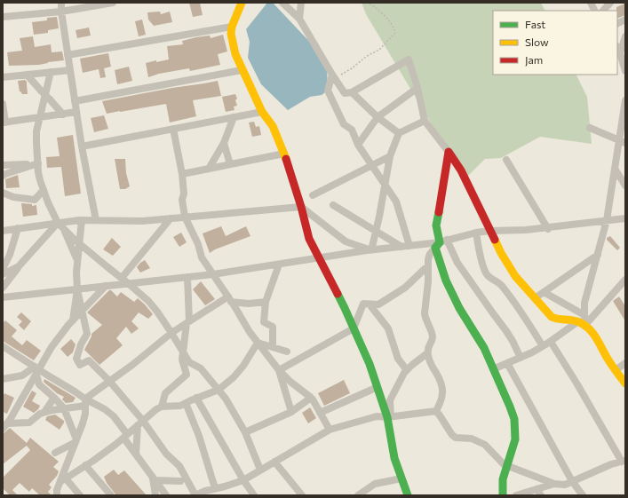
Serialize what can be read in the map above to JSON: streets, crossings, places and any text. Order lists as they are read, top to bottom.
{
  "legend": ["Fast", "Slow", "Jam"]
}
